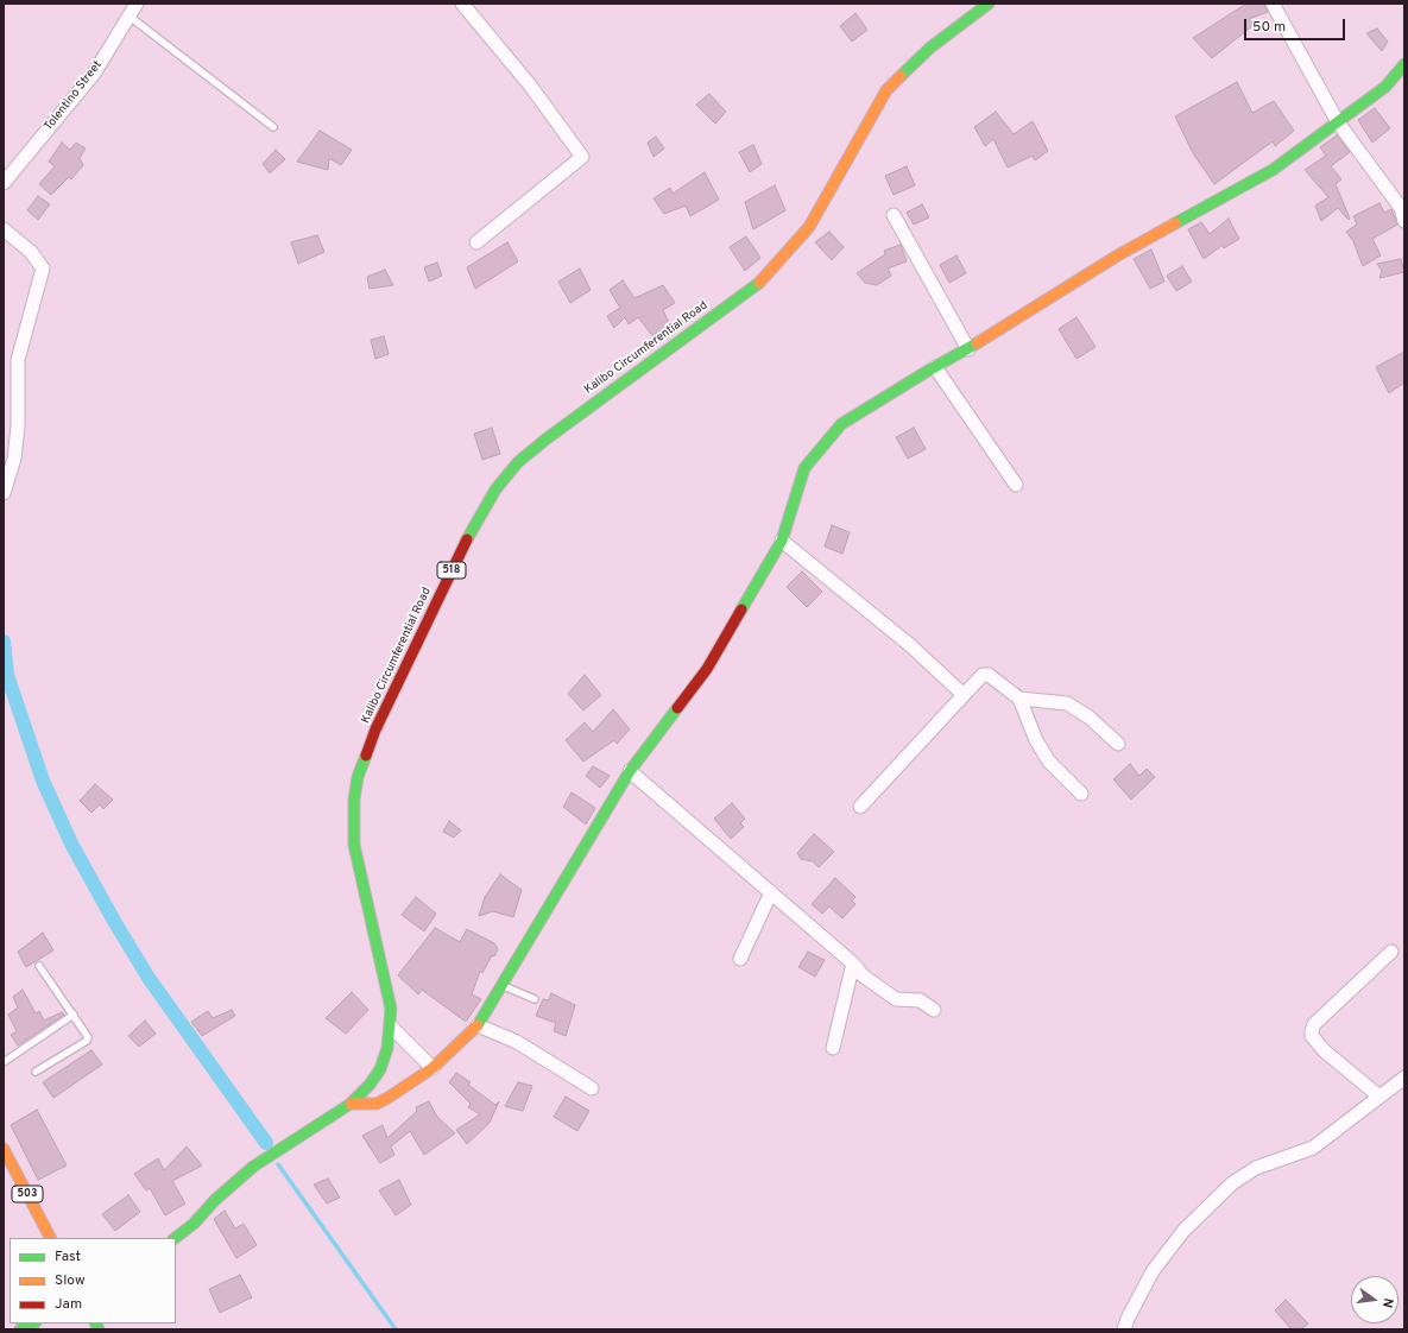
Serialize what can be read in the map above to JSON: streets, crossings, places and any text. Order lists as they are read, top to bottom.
{
  "streets": {
    "main road": ["Kalibo Circumferential Road", "518", "503"],
    "street": ["Tolentino Street"]
  },
  "legend": ["Fast", "Slow", "Jam"],
  "scale_bar": "50 m",
  "north": "right"
}
